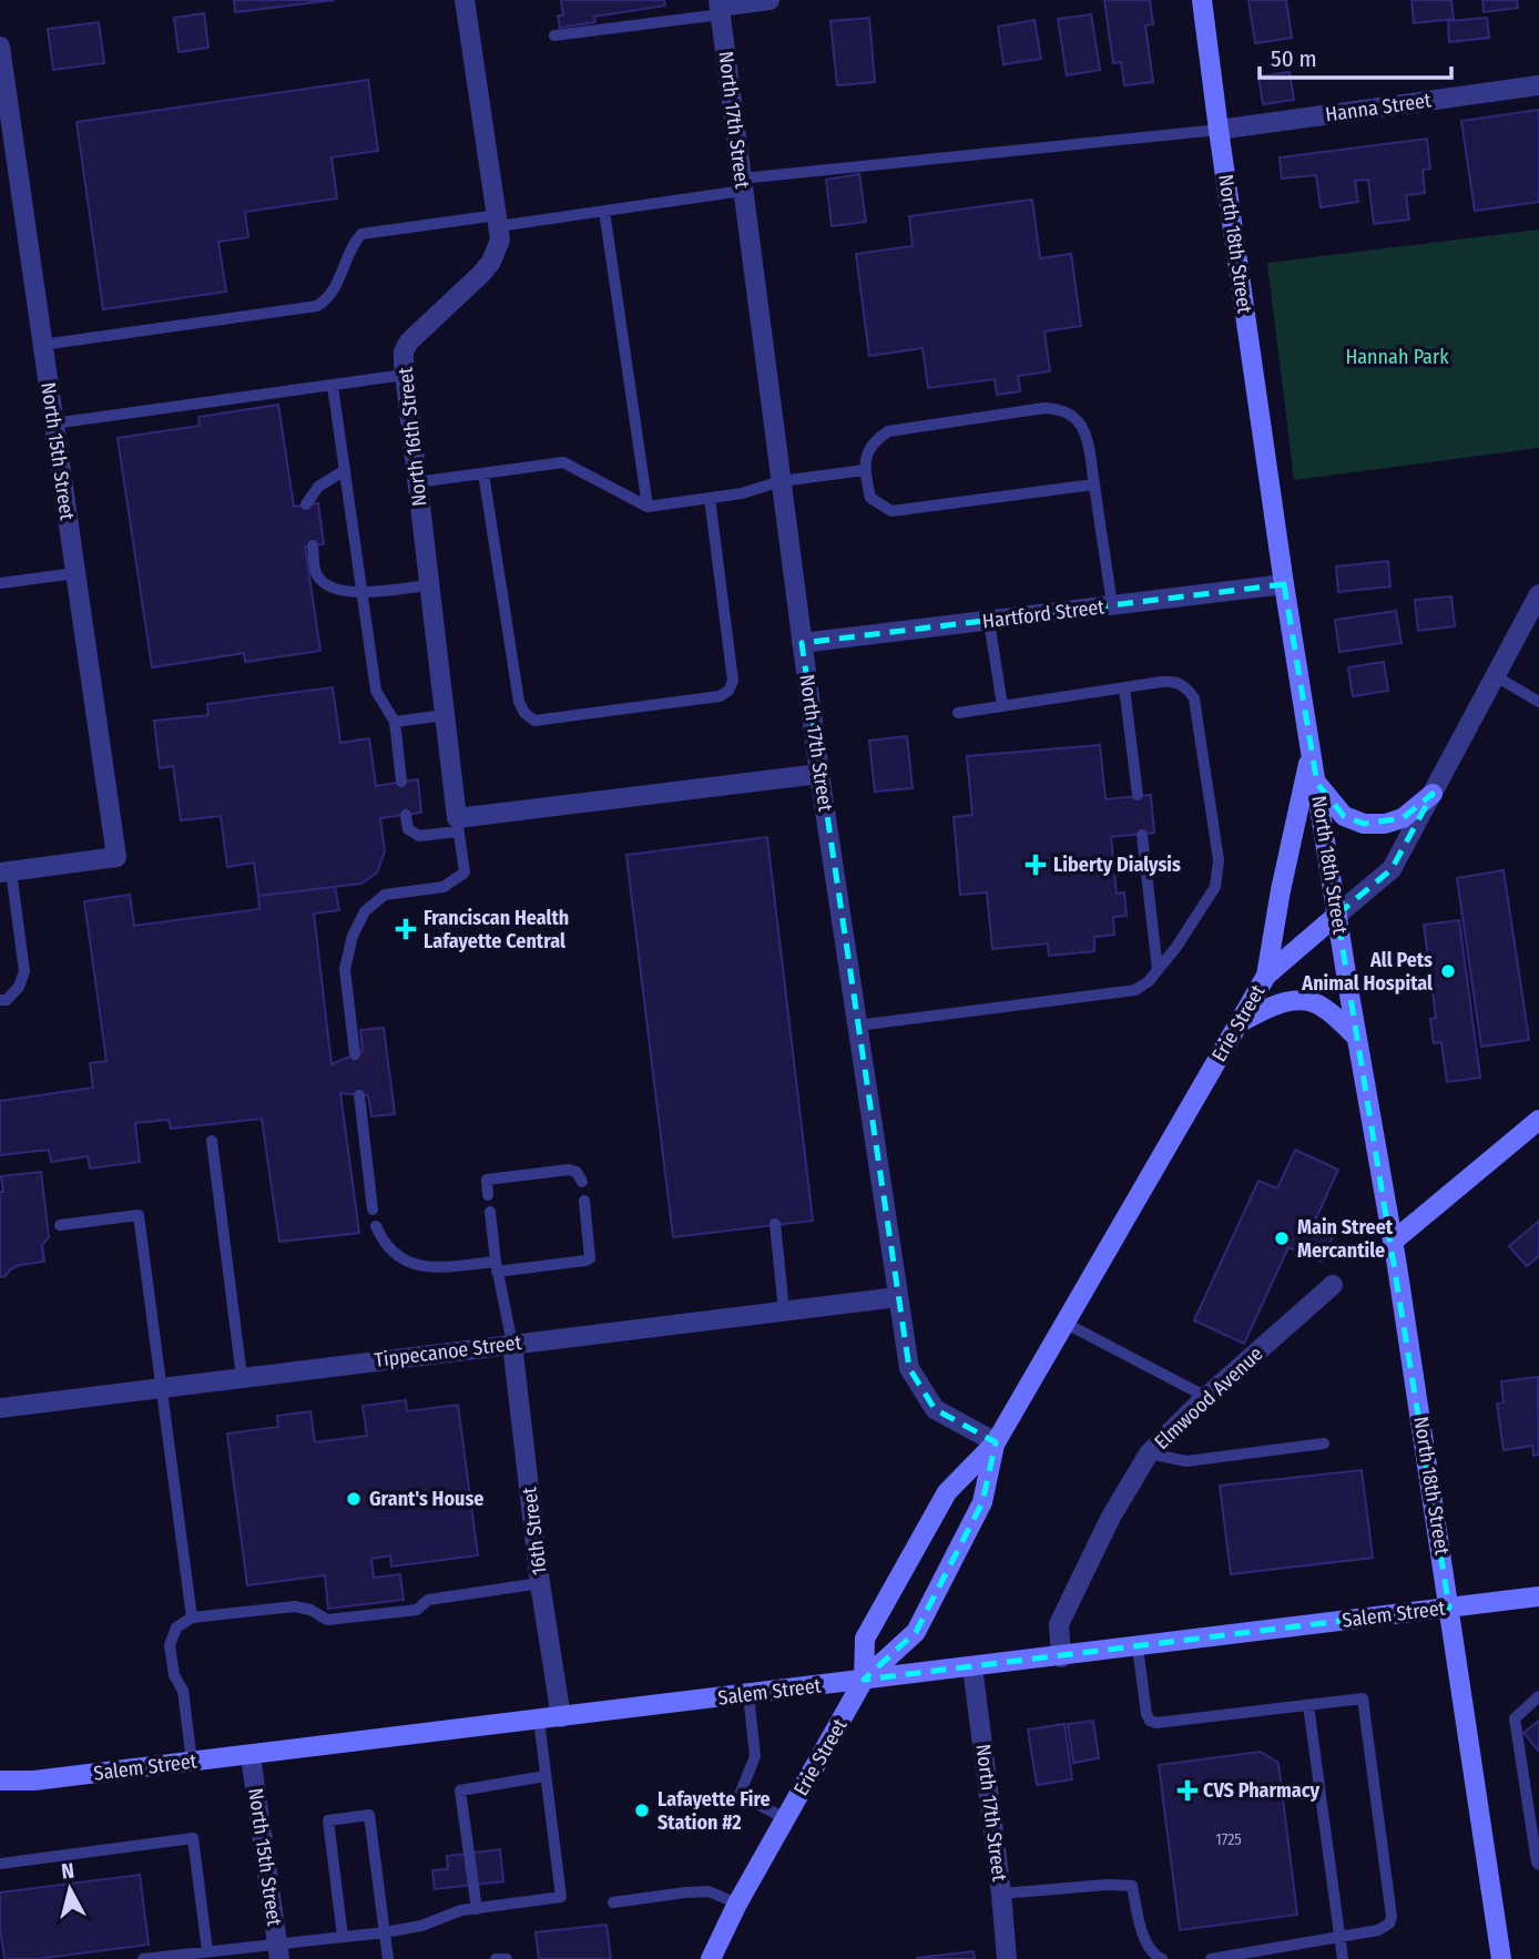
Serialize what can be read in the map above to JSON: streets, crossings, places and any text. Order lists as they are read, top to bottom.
{
  "streets": {
    "main road": ["North 18th Street", "Erie Street", "Salem Street"],
    "street": [
      "Hanna Street",
      "North 17th Street",
      "North 16th Street",
      "North 15th Street",
      "Hartford Street",
      "Tippecanoe Street",
      "Elmwood Avenue",
      "16th Street"
    ]
  },
  "crossings": [
    ["Hanna Street", "North 18th Street"],
    ["North 17th Street", "Hartford Street"],
    ["North 17th Street", "Erie Street"],
    ["North 17th Street", "Tippecanoe Street"],
    ["North 17th Street", "Salem Street"],
    ["North 18th Street", "Hartford Street"],
    ["North 18th Street", "Erie Street"],
    ["North 18th Street", "Salem Street"],
    ["North 15th Street", "Salem Street"],
    ["Erie Street", "Salem Street"],
    ["Tippecanoe Street", "16th Street"],
    ["Elmwood Avenue", "Salem Street"],
    ["16th Street", "Salem Street"]
  ],
  "parks": ["Hannah Park"],
  "places": {
    "health": ["Liberty Dialysis", "Franciscan Health Lafayette Central", "CVS Pharmacy"],
    "other": [
      "All Pets Animal Hospital",
      "Main Street Mercantile",
      "Grant's House",
      "Lafayette Fire Station #2"
    ]
  },
  "house_numbers": ["1725"],
  "scale_bar": "50 m",
  "north": "top"
}
